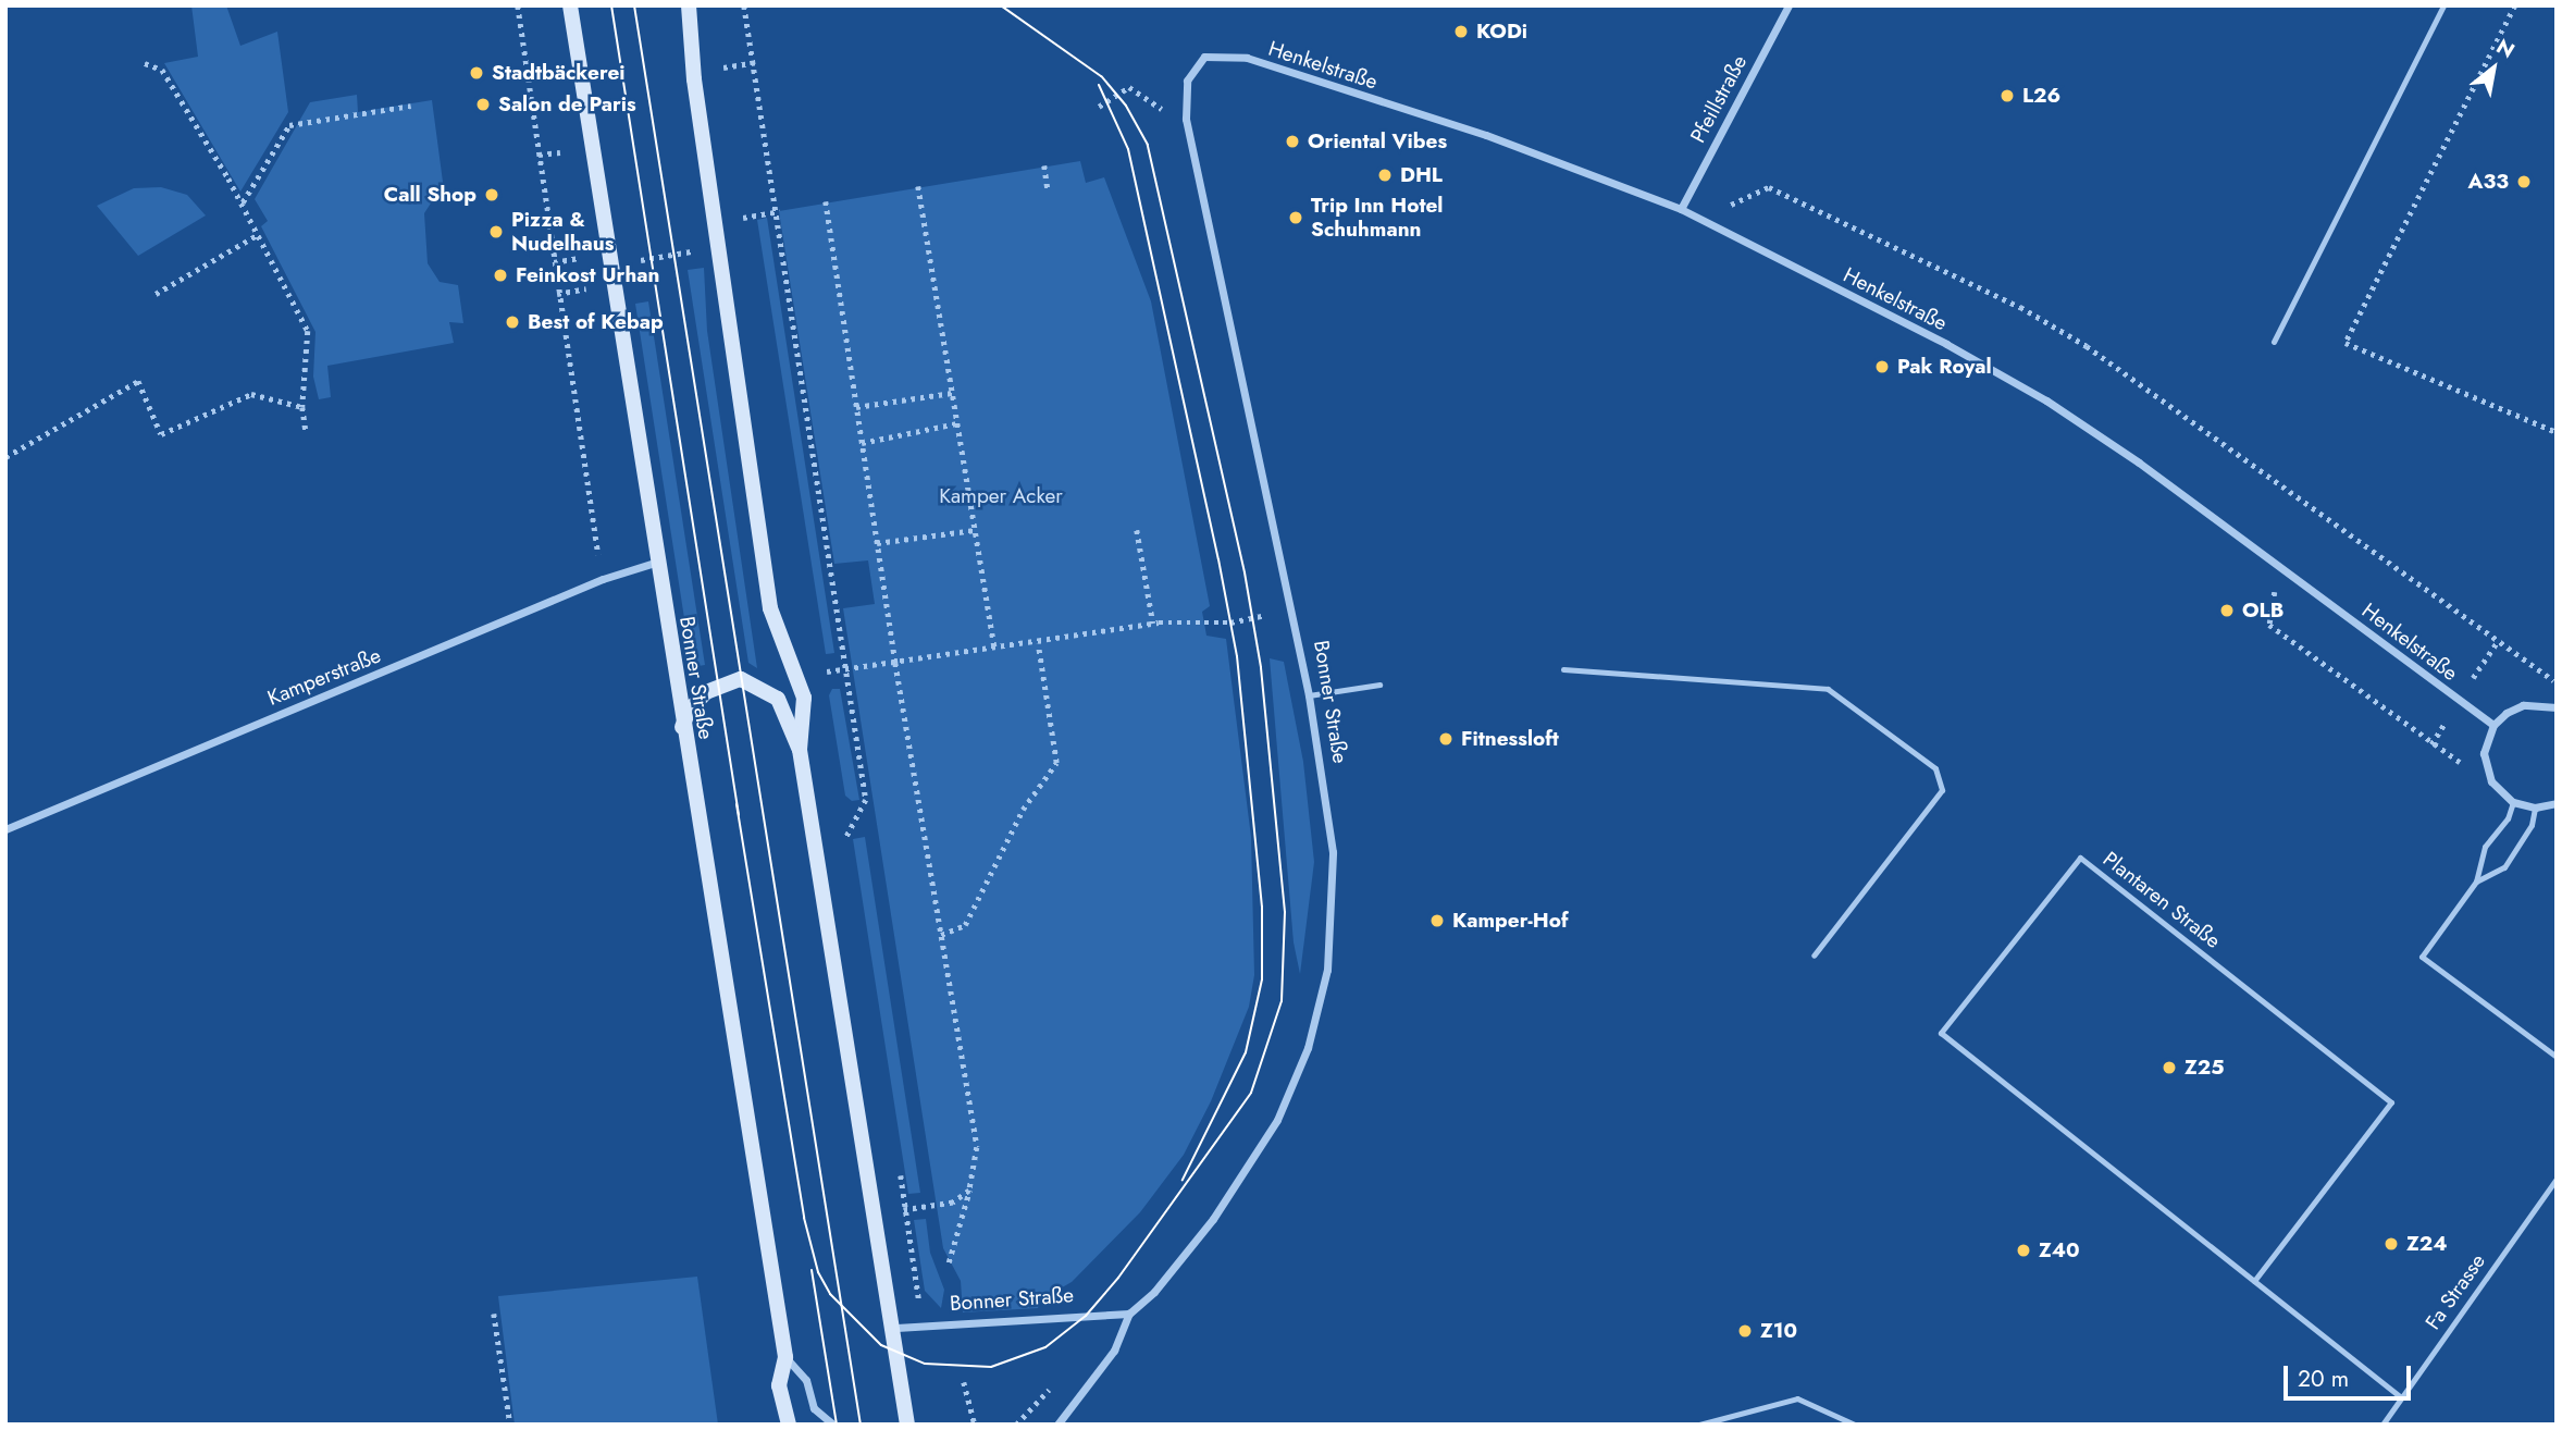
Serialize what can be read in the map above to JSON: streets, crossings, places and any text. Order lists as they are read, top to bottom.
{
  "streets": {
    "main road": ["Bonner Straße"],
    "street": ["Henkelstraße", "Pfeillstraße", "Kamperstraße"],
    "lane": ["Plantaren Straße", "Fa Strasse"]
  },
  "crossings": [
    ["Henkelstraße", "Pfeillstraße"],
    ["Henkelstraße", "Bonner Straße"],
    ["Kamperstraße", "Bonner Straße"],
    ["Plantaren Straße", "Fa Strasse"]
  ],
  "parks": ["Kamper Acker"],
  "places": [
    "KODi",
    "Stadtbäckerei",
    "L26",
    "Salon de Paris",
    "Oriental Vibes",
    "DHL",
    "A33",
    "Call Shop",
    "Trip Inn Hotel Schuhmann",
    "Pizza & Nudelhaus",
    "Feinkost Urhan",
    "Best of Kebap",
    "Pak Royal",
    "OLB",
    "Fitnessloft",
    "Kamper-Hof",
    "Z25",
    "Z24",
    "Z40",
    "Z10"
  ],
  "scale_bar": "20 m",
  "north": "top right"
}
